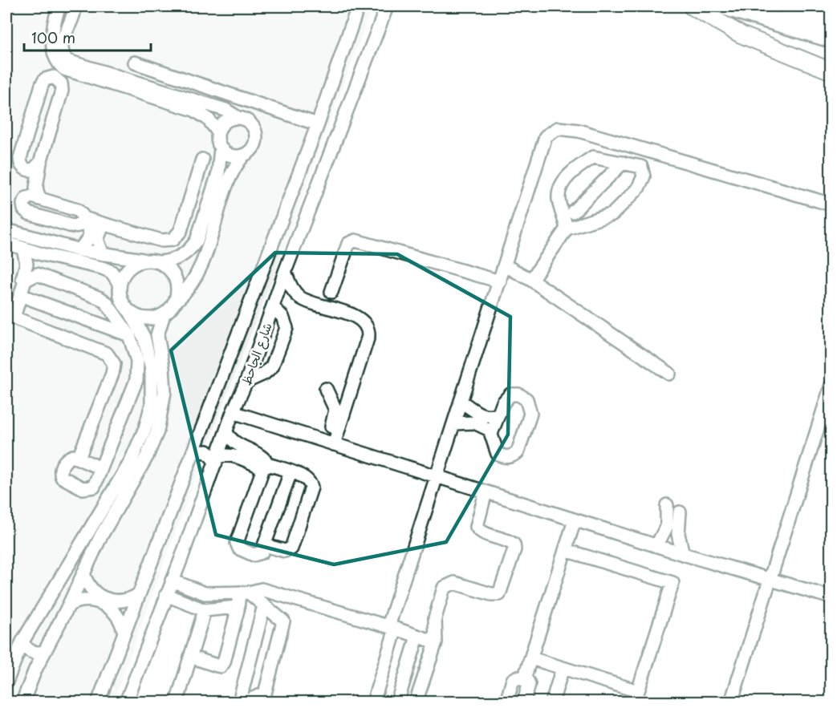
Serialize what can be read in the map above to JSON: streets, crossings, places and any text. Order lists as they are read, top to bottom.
{
  "streets": {
    "street": ["شارع الجاحظ"]
  },
  "scale_bar": "100 m"
}
